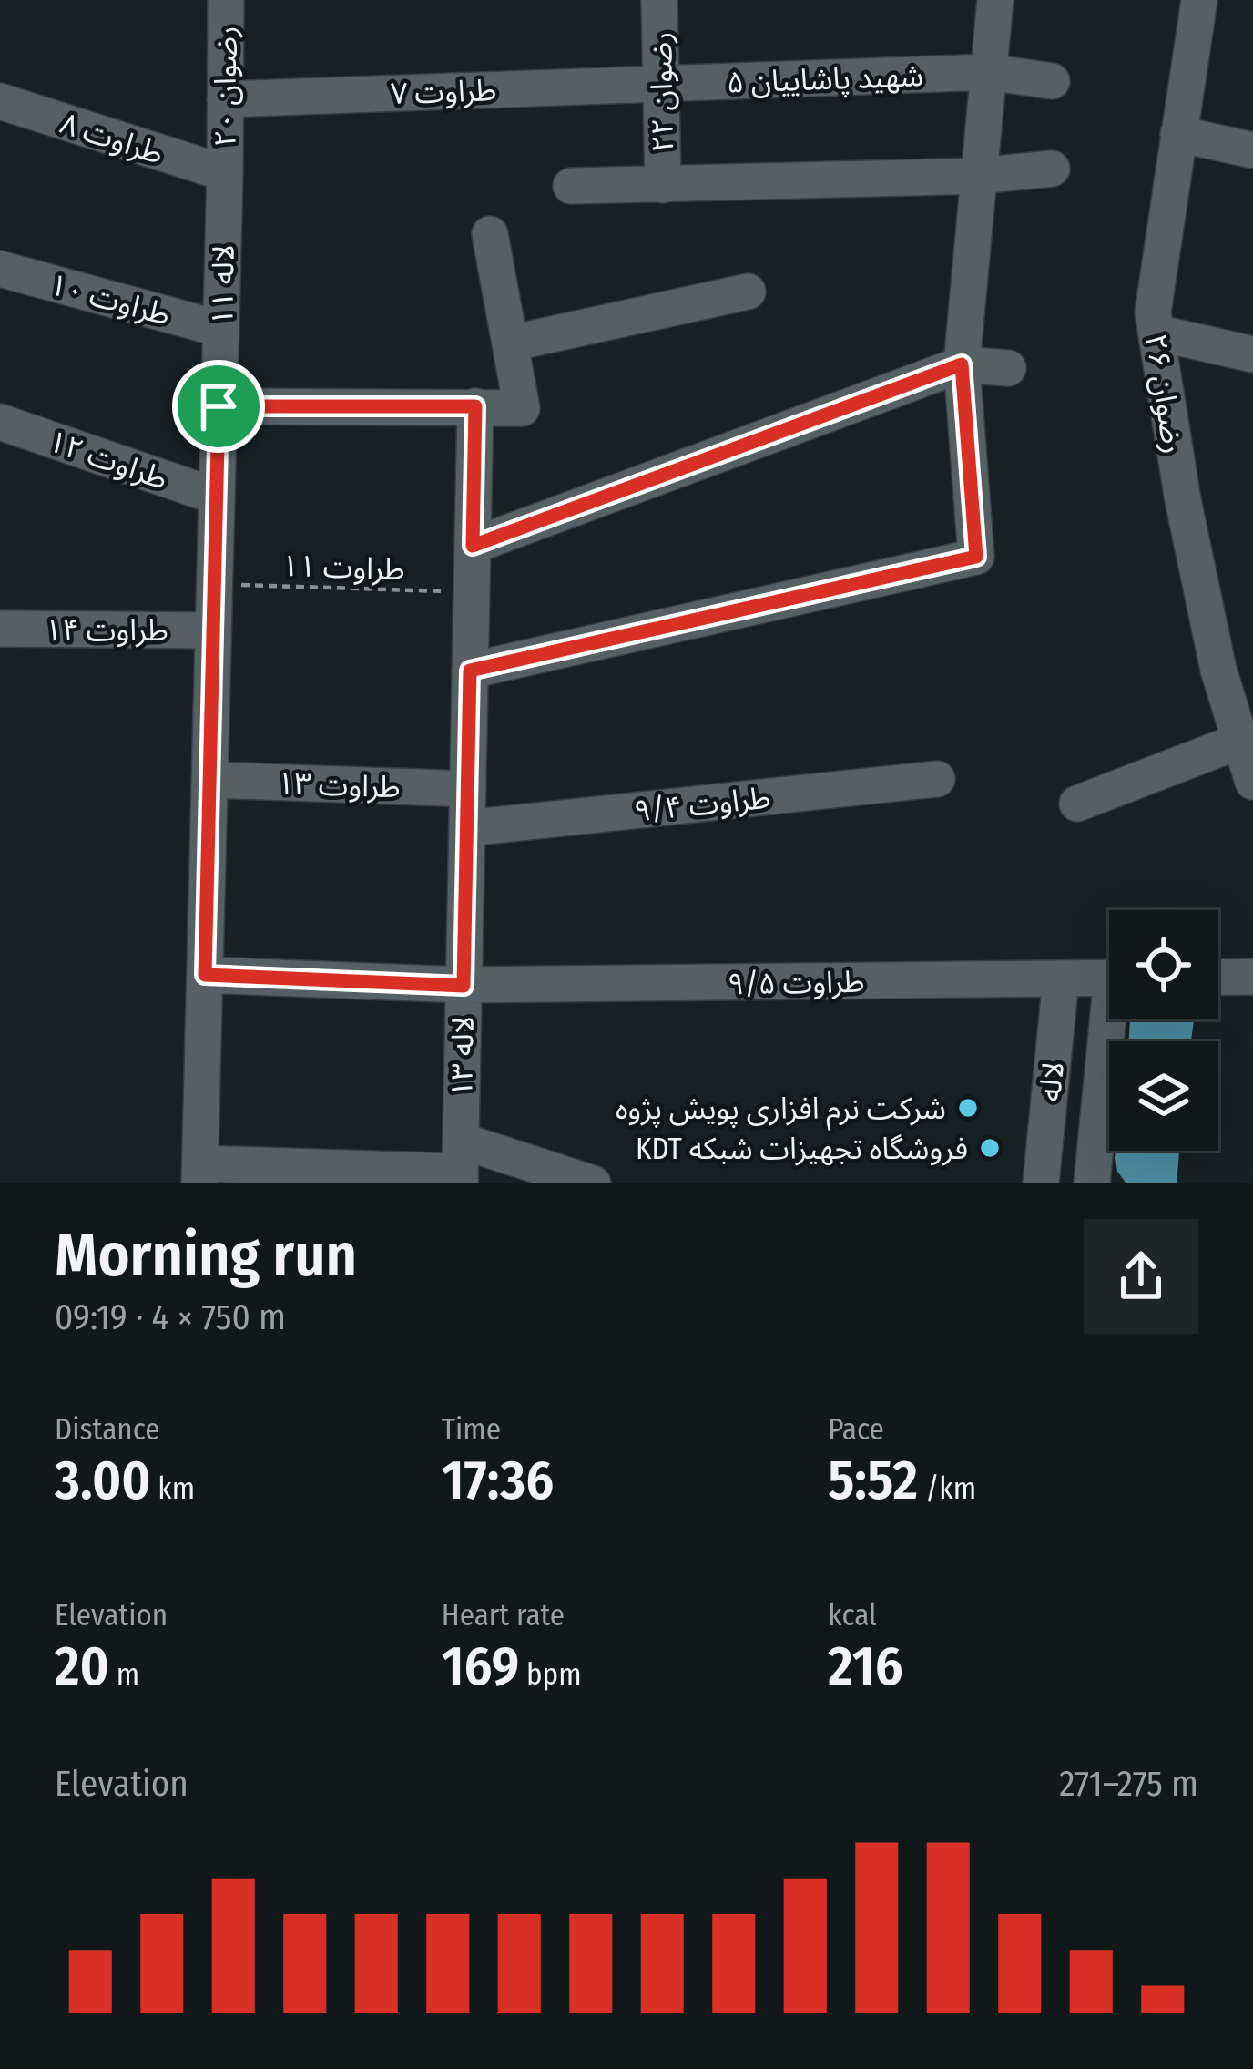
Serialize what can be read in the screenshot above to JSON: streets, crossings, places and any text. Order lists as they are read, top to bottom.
{
  "streets": {
    "street": [
      "شهید پاشاییان ۵",
      "رضوان ۲۰",
      "طراوت ۷",
      "رضوان ۲۲",
      "طراوت ۸",
      "لاله ۱۱",
      "طراوت ۱۰",
      "رضوان ۲۶",
      "طراوت ۱۲",
      "طراوت ۱۴",
      "طراوت ۱۳",
      "طراوت ۹/۴",
      "طراوت ۹/۵",
      "لاله ۱۳",
      "لاله"
    ],
    "path": ["طراوت ۱۱"]
  },
  "crossings": [
    ["شهید پاشاییان ۵", "طراوت ۷"],
    ["شهید پاشاییان ۵", "رضوان ۲۲"],
    ["رضوان ۲۰", "طراوت ۷"],
    ["رضوان ۲۰", "طراوت ۸"],
    ["رضوان ۲۰", "لاله ۱۱"],
    ["طراوت ۷", "رضوان ۲۲"],
    ["طراوت ۸", "لاله ۱۱"],
    ["لاله ۱۱", "طراوت ۱۰"],
    ["لاله ۱۱", "طراوت ۱۲"],
    ["لاله ۱۱", "طراوت ۱۱"],
    ["لاله ۱۱", "طراوت ۱۴"],
    ["لاله ۱۱", "طراوت ۱۳"],
    ["لاله ۱۱", "طراوت ۹/۵"],
    ["طراوت ۱۱", "لاله ۱۳"],
    ["طراوت ۱۳", "لاله ۱۳"],
    ["طراوت ۹/۴", "لاله ۱۳"],
    ["طراوت ۹/۵", "لاله ۱۳"],
    ["طراوت ۹/۵", "لاله"]
  ],
  "places": ["شرکت نرم افزاری پویش پژوه", "KDT فروشگاه تجهیزات شبکه"],
  "page": {
    "heading": ["Morning run", "09:19 · 4 × 750 m"],
    "stats": [
      ["Distance", "3.00 km"],
      ["Time", "17:36"],
      ["Pace", "5:52 /km"],
      ["Elevation", "20 m"],
      ["Heart rate", "169 bpm"],
      ["kcal", "216"]
    ],
    "chart": ["Elevation", "271–275 m"]
  }
}
